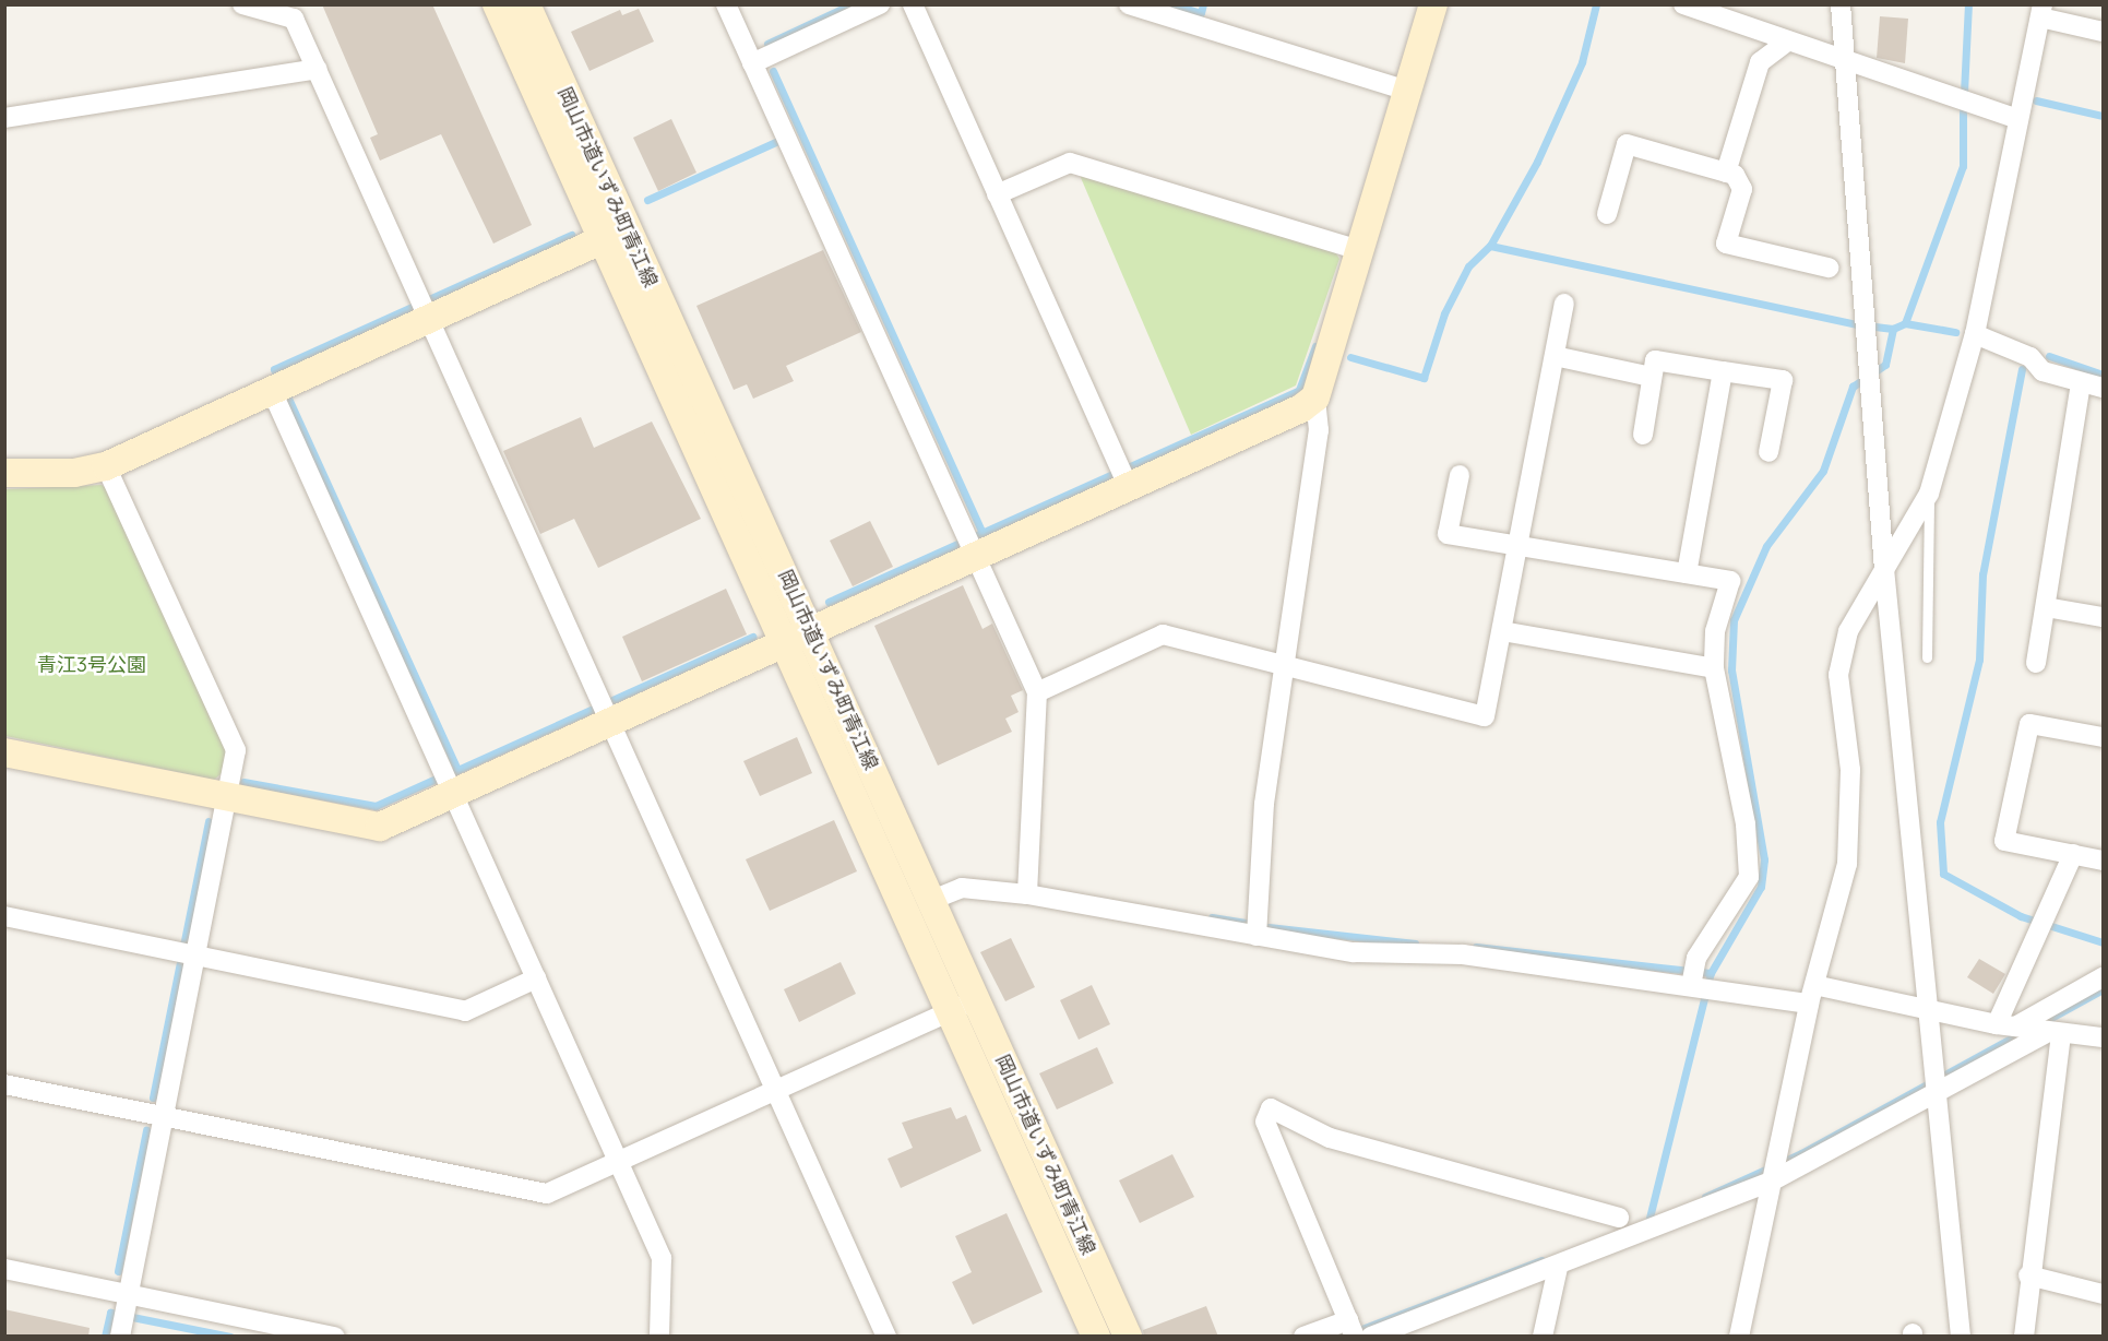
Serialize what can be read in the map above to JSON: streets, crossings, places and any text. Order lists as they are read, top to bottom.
{
  "streets": {
    "street": ["岡山市道いずみ町青江線"]
  },
  "parks": ["青江3号公園"]
}
